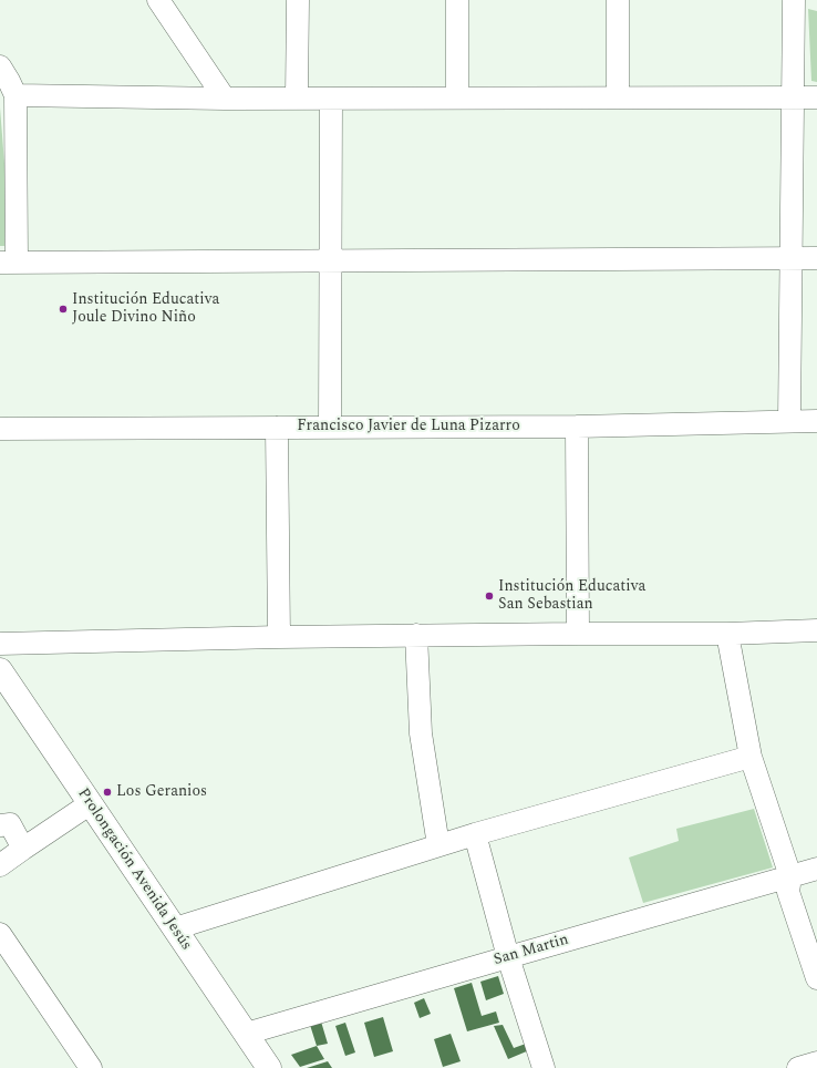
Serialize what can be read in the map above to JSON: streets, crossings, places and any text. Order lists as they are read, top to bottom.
{
  "streets": {
    "main road": ["Prolongación Avenida Jesús"],
    "street": ["Francisco Javier de Luna Pizarro", "San Martin"]
  },
  "crossings": [
    ["Prolongación Avenida Jesús", "San Martin"]
  ],
  "places": ["Institución Educativa Joule Divino Niño", "Institución Educativa San Sebastian", "Los Geranios"]
}
